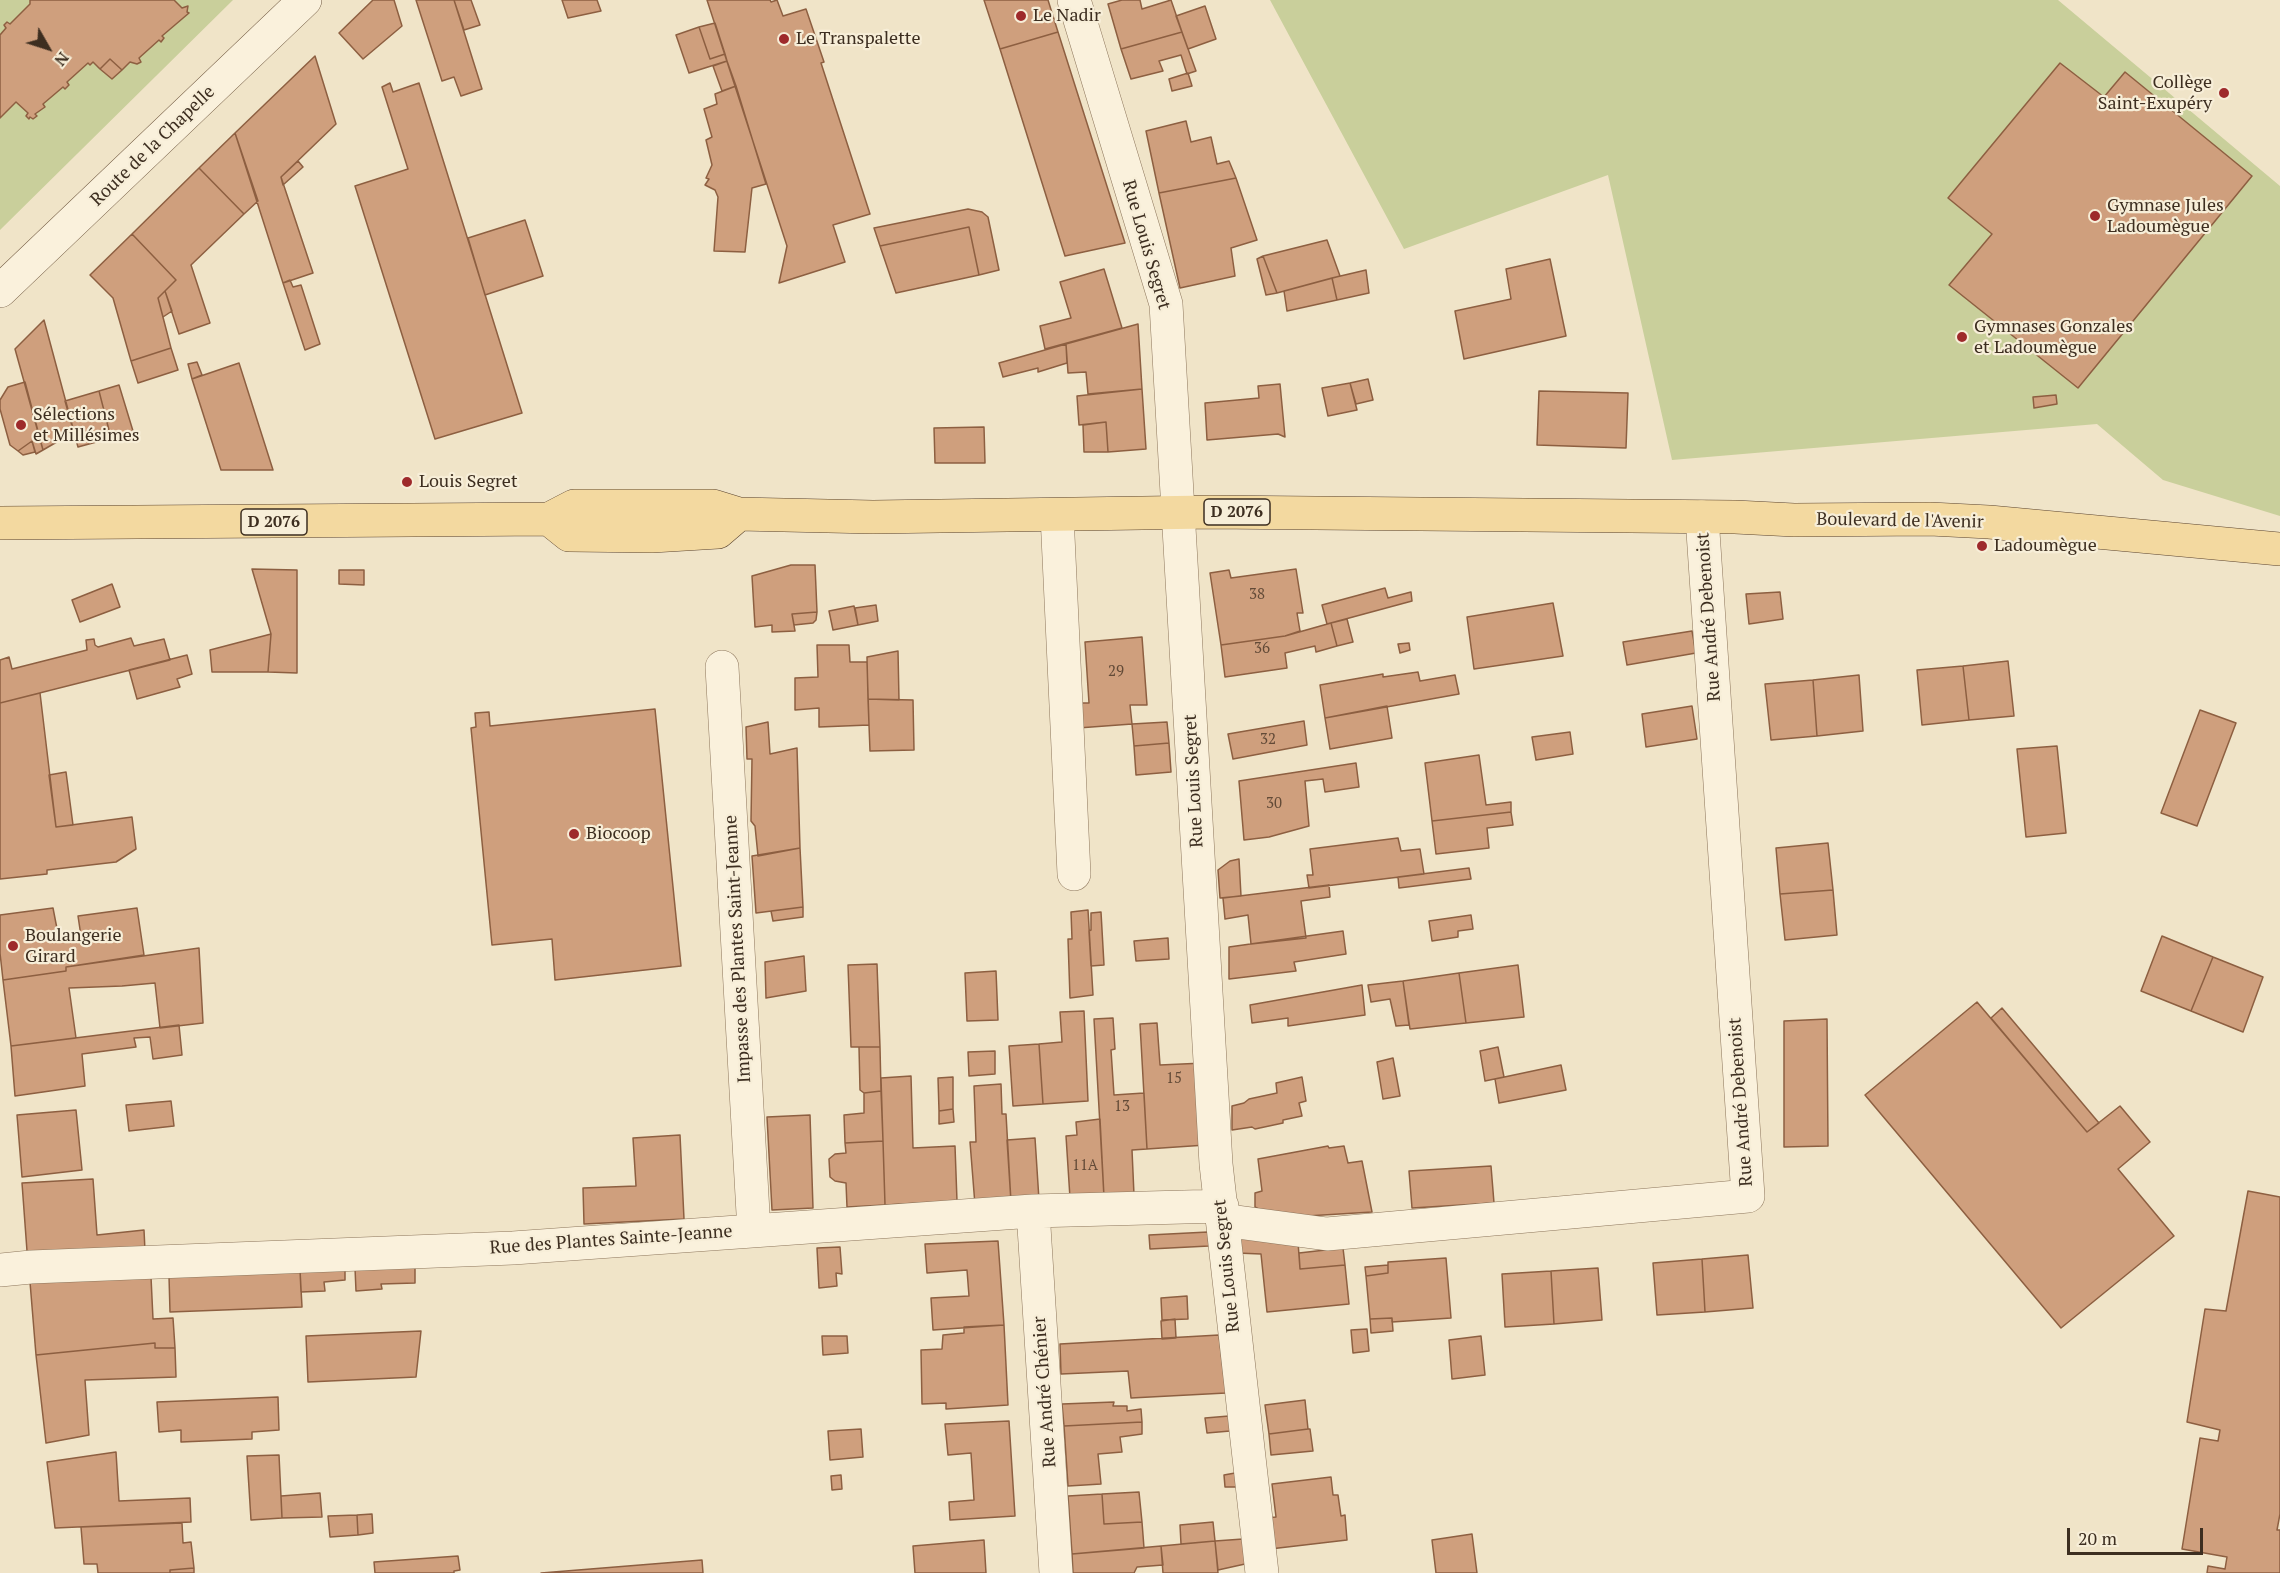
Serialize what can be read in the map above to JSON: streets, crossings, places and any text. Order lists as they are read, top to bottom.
{
  "streets": {
    "main road": ["D 2076", "Boulevard de l'Avenir"],
    "street": [
      "Route de la Chapelle",
      "Rue Louis Segret",
      "Rue André Debenoist",
      "Impasse des Plantes Saint-Jeanne",
      "Rue des Plantes Sainte-Jeanne",
      "Rue André Chénier"
    ]
  },
  "crossings": [
    ["Rue Louis Segret", "D 2076"],
    ["Rue Louis Segret", "Rue André Debenoist"],
    ["Rue Louis Segret", "Rue des Plantes Sainte-Jeanne"],
    ["D 2076", "Boulevard de l'Avenir"],
    ["D 2076", "Rue André Debenoist"],
    ["Boulevard de l'Avenir", "Rue André Debenoist"],
    ["Rue André Debenoist", "Rue des Plantes Sainte-Jeanne"],
    ["Impasse des Plantes Saint-Jeanne", "Rue des Plantes Sainte-Jeanne"],
    ["Rue des Plantes Sainte-Jeanne", "Rue André Chénier"]
  ],
  "places": [
    "Le Nadir",
    "Le Transpalette",
    "Collège Saint-Exupéry",
    "Gymnase Jules Ladoumègue",
    "Gymnases Gonzales et Ladoumègue",
    "Sélections et Millésimes",
    "Louis Segret",
    "Ladoumègue",
    "Biocoop",
    "Boulangerie Girard"
  ],
  "house_numbers": [
    "38",
    "36",
    "29",
    "32",
    "30",
    "15",
    "13",
    "11A"
  ],
  "scale_bar": "20 m",
  "north": "bottom right"
}
